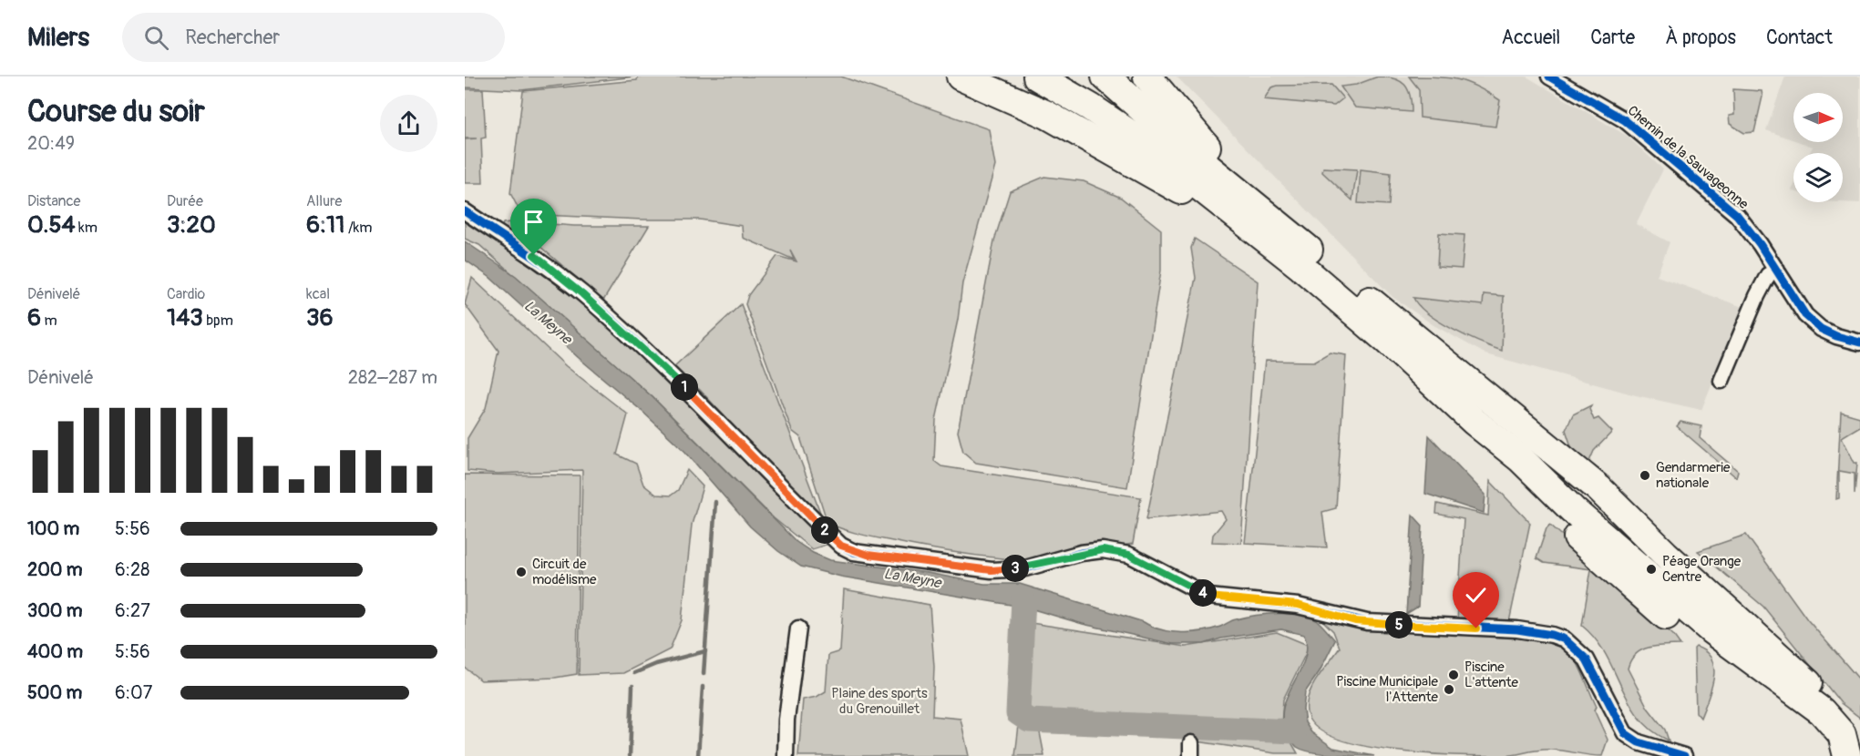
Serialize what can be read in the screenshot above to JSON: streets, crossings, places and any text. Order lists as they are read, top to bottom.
{
  "streets": {
    "street": ["Chemin de la Sauvageonne"]
  },
  "water": ["La Meyne"],
  "parks": ["Plaine des sports du Grenouillet"],
  "places": [
    "Gendarmerie nationale",
    "Péage Orange Centre",
    "Circuit de modélisme",
    "Piscine L'attente",
    "Piscine Municipale l'Attente"
  ],
  "north": "right",
  "page": {
    "header": "Milers",
    "search": "Rechercher",
    "nav": [
      "Accueil",
      "Carte",
      "À propos",
      "Contact"
    ],
    "heading": ["Course du soir", "20:49"],
    "stats": [
      ["Distance", "0.54 km"],
      ["Durée", "3:20"],
      ["Allure", "6:11 /km"],
      ["Dénivelé", "6 m"],
      ["Cardio", "143 bpm"],
      ["kcal", "36"]
    ],
    "chart": ["Dénivelé", "282–287 m"],
    "pins": [
      "1",
      "2",
      "3",
      "4",
      "5"
    ],
    "list": [
      {
        "name": "100 m",
        "note": "5:56"
      },
      {
        "name": "200 m",
        "note": "6:28"
      },
      {
        "name": "300 m",
        "note": "6:27"
      },
      {
        "name": "400 m",
        "note": "5:56"
      },
      {
        "name": "500 m",
        "note": "6:07"
      }
    ]
  }
}
